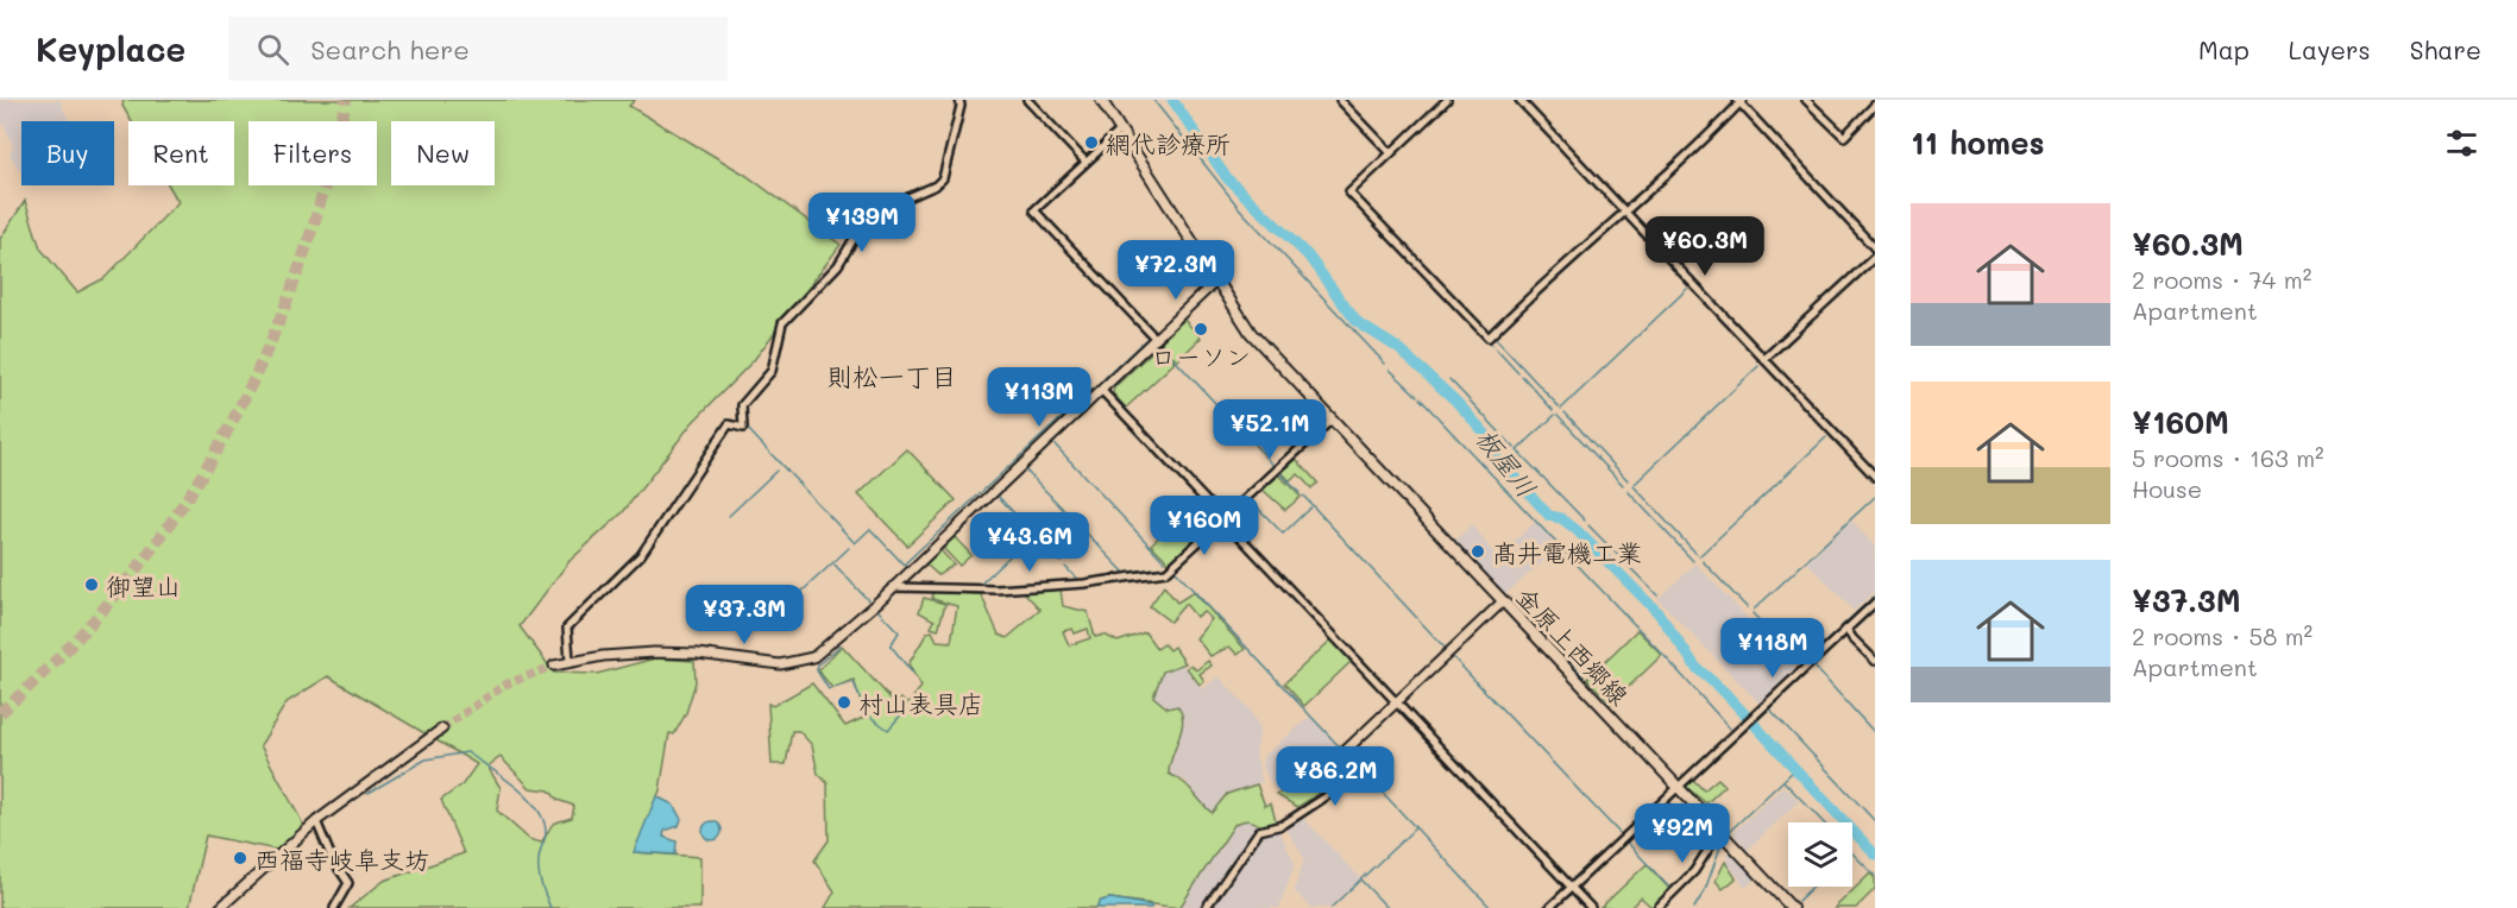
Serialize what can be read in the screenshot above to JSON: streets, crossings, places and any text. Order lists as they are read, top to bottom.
{
  "streets": {
    "main road": ["金原上西郷線"]
  },
  "districts": ["則松一丁目"],
  "water": ["板屋川"],
  "places": [
    "網代診療所",
    "ローソン",
    "髙井電機工業",
    "御望山",
    "村山表具店",
    "西福寺岐阜支坊"
  ],
  "page": {
    "header": "Keyplace",
    "search": "Search here",
    "nav": ["Map", "Layers", "Share"],
    "heading": "11 homes",
    "chip": [
      "Buy",
      "Rent",
      "Filters",
      "New"
    ],
    "list": [
      {
        "name": "¥60.3M",
        "note": "2 rooms · 74 m² · Apartment"
      },
      {
        "name": "¥160M",
        "note": "5 rooms · 163 m² · House"
      },
      {
        "name": "¥37.3M",
        "note": "2 rooms · 58 m² · Apartment"
      }
    ],
    "price": [
      "¥139M",
      "¥60.3M",
      "¥72.3M",
      "¥113M",
      "¥52.1M",
      "¥160M",
      "¥43.6M",
      "¥37.3M",
      "¥118M",
      "¥86.2M",
      "¥92M"
    ]
  }
}
